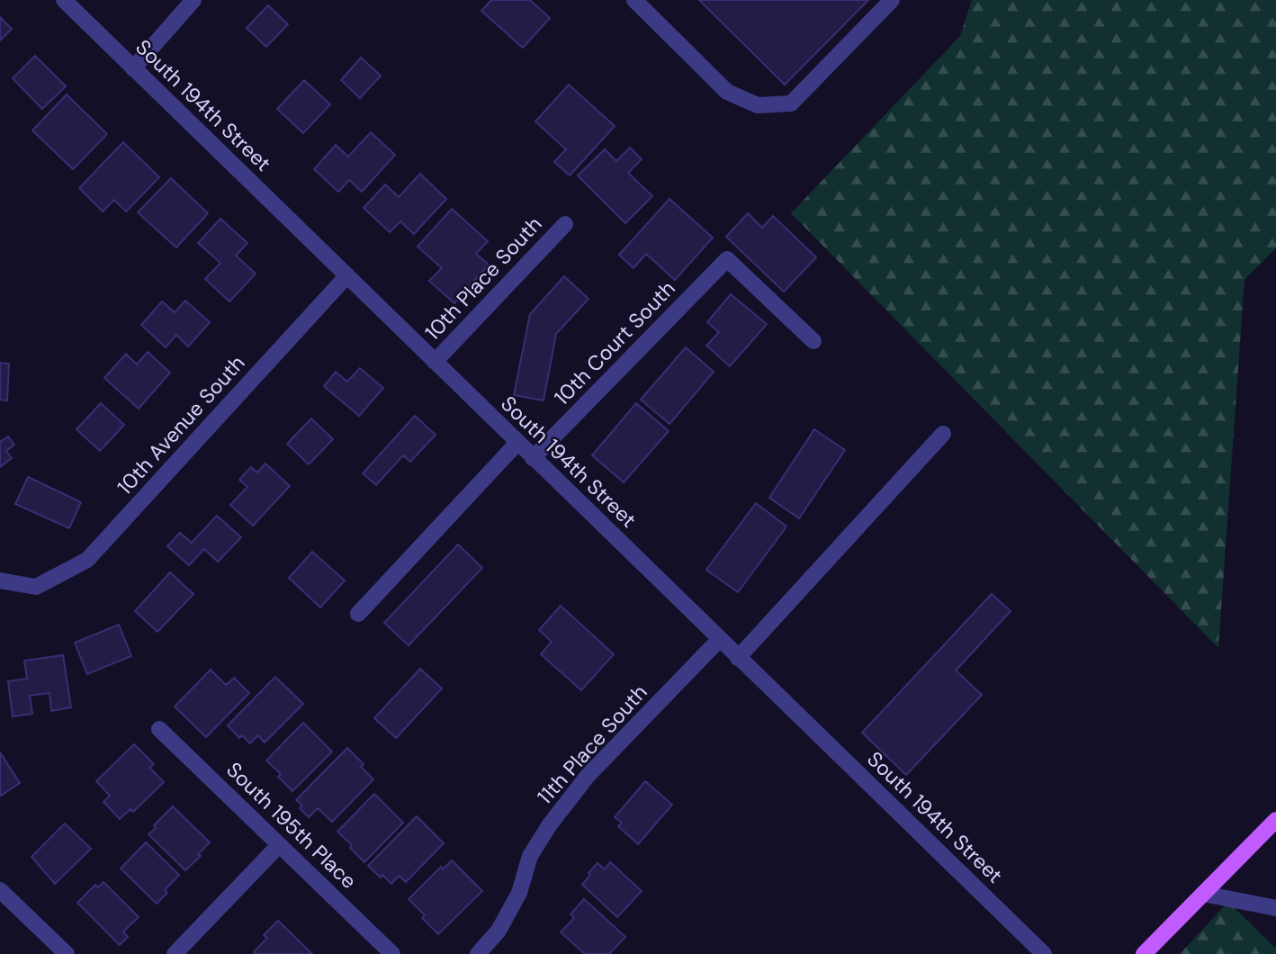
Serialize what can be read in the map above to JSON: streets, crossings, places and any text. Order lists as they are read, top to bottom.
{
  "streets": {
    "street": [
      "South 194th Street",
      "10th Place South",
      "10th Court South",
      "10th Avenue South",
      "11th Place South",
      "South 195th Place"
    ]
  },
  "crossings": [
    ["South 194th Street", "10th Place South"],
    ["South 194th Street", "10th Court South"],
    ["South 194th Street", "10th Avenue South"],
    ["South 194th Street", "11th Place South"]
  ]
}
